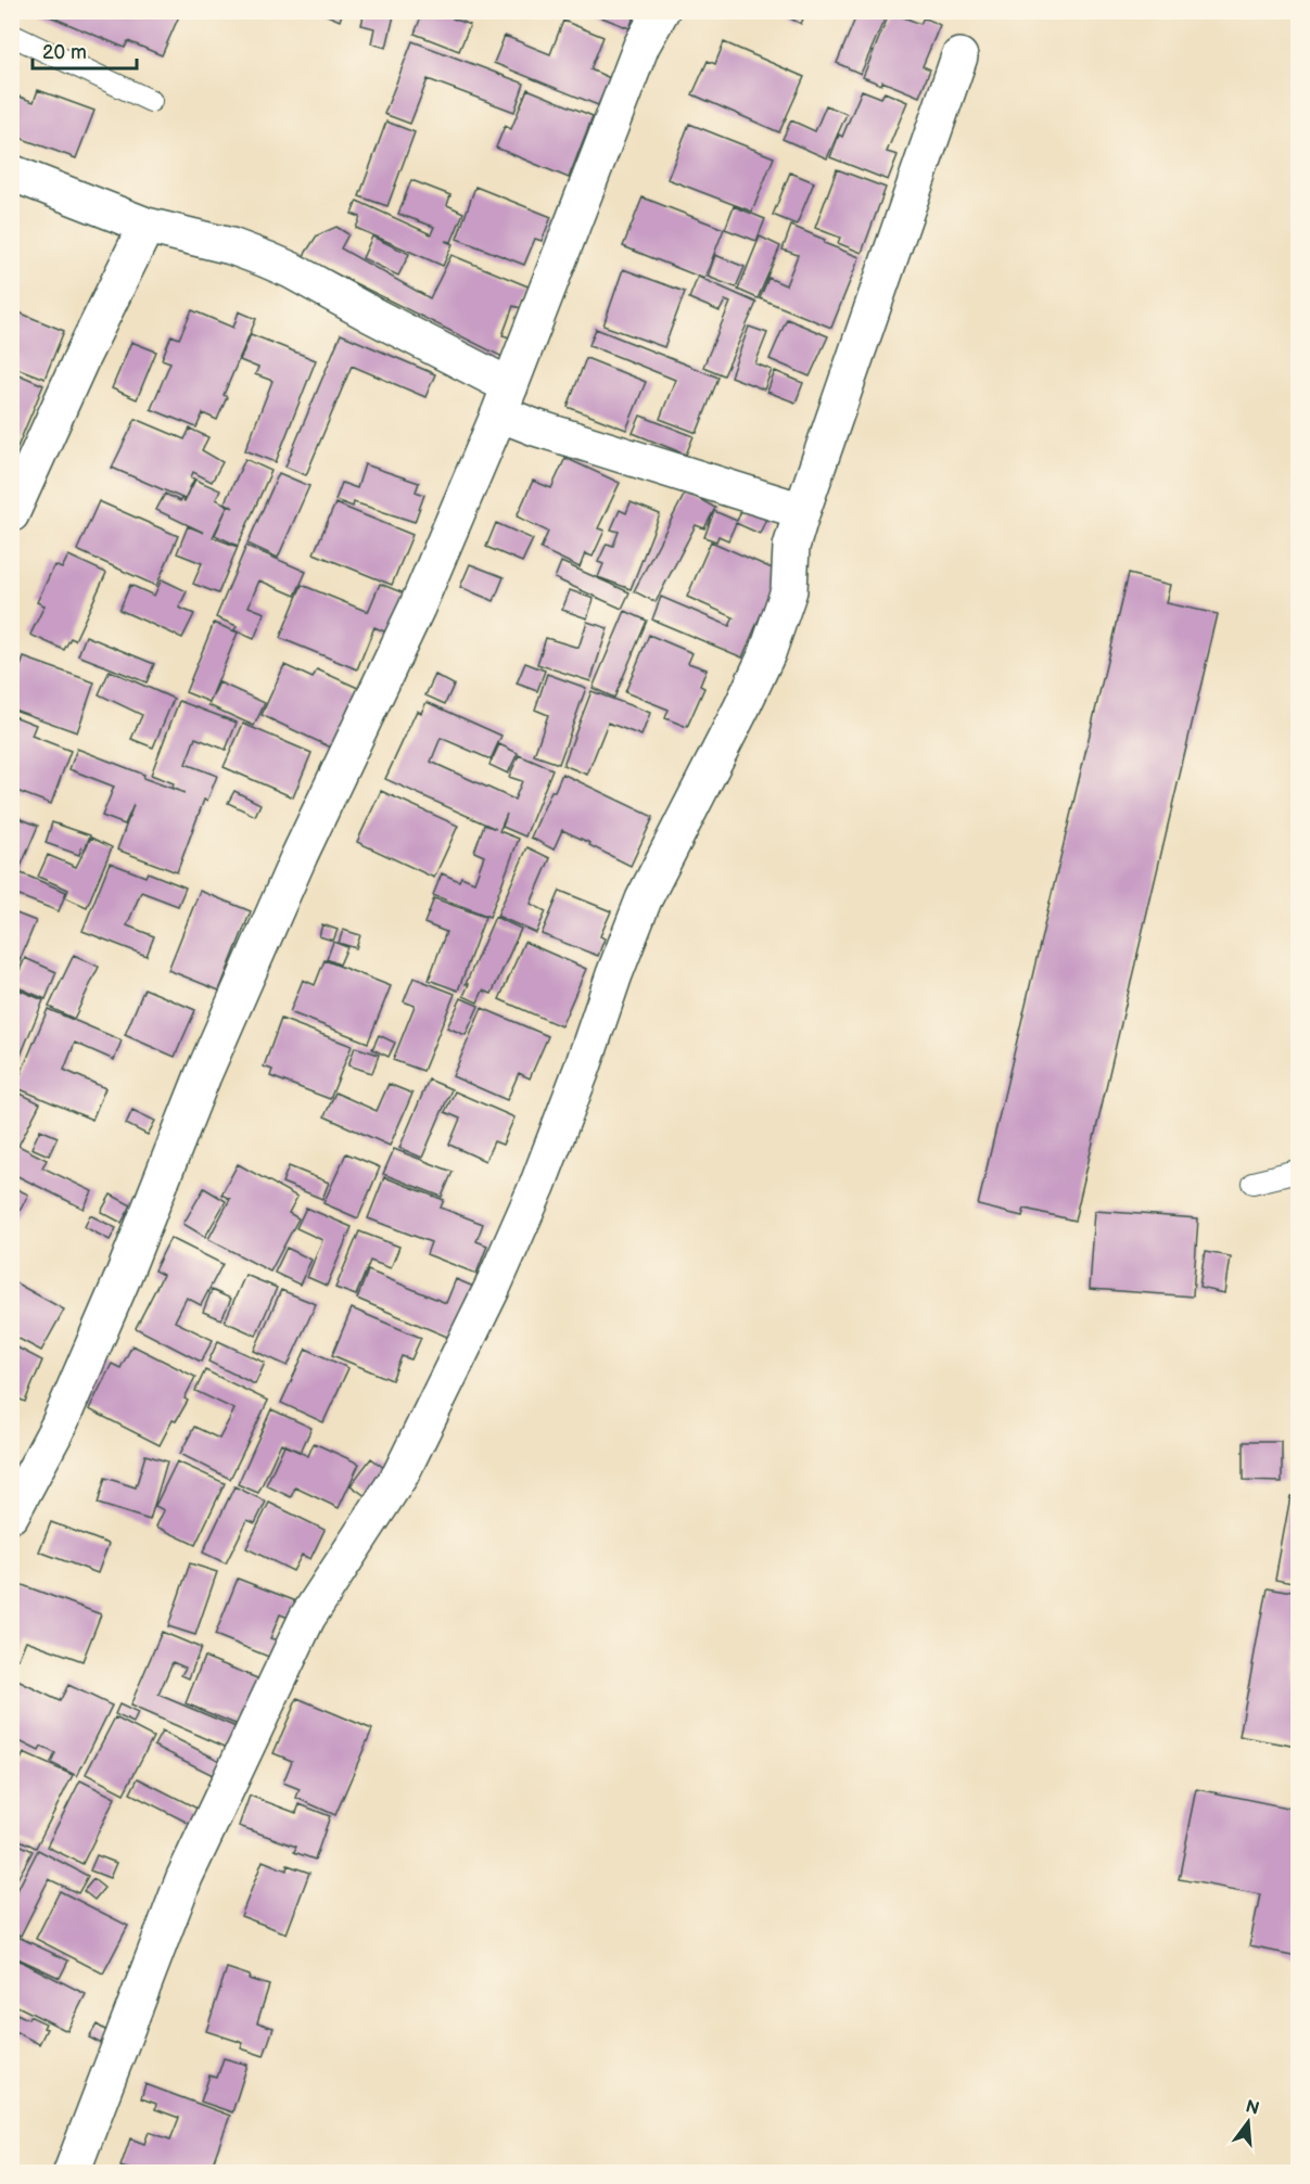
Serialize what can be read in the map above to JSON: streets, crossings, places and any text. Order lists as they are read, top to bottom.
{
  "scale_bar": "20 m",
  "north": "top"
}
